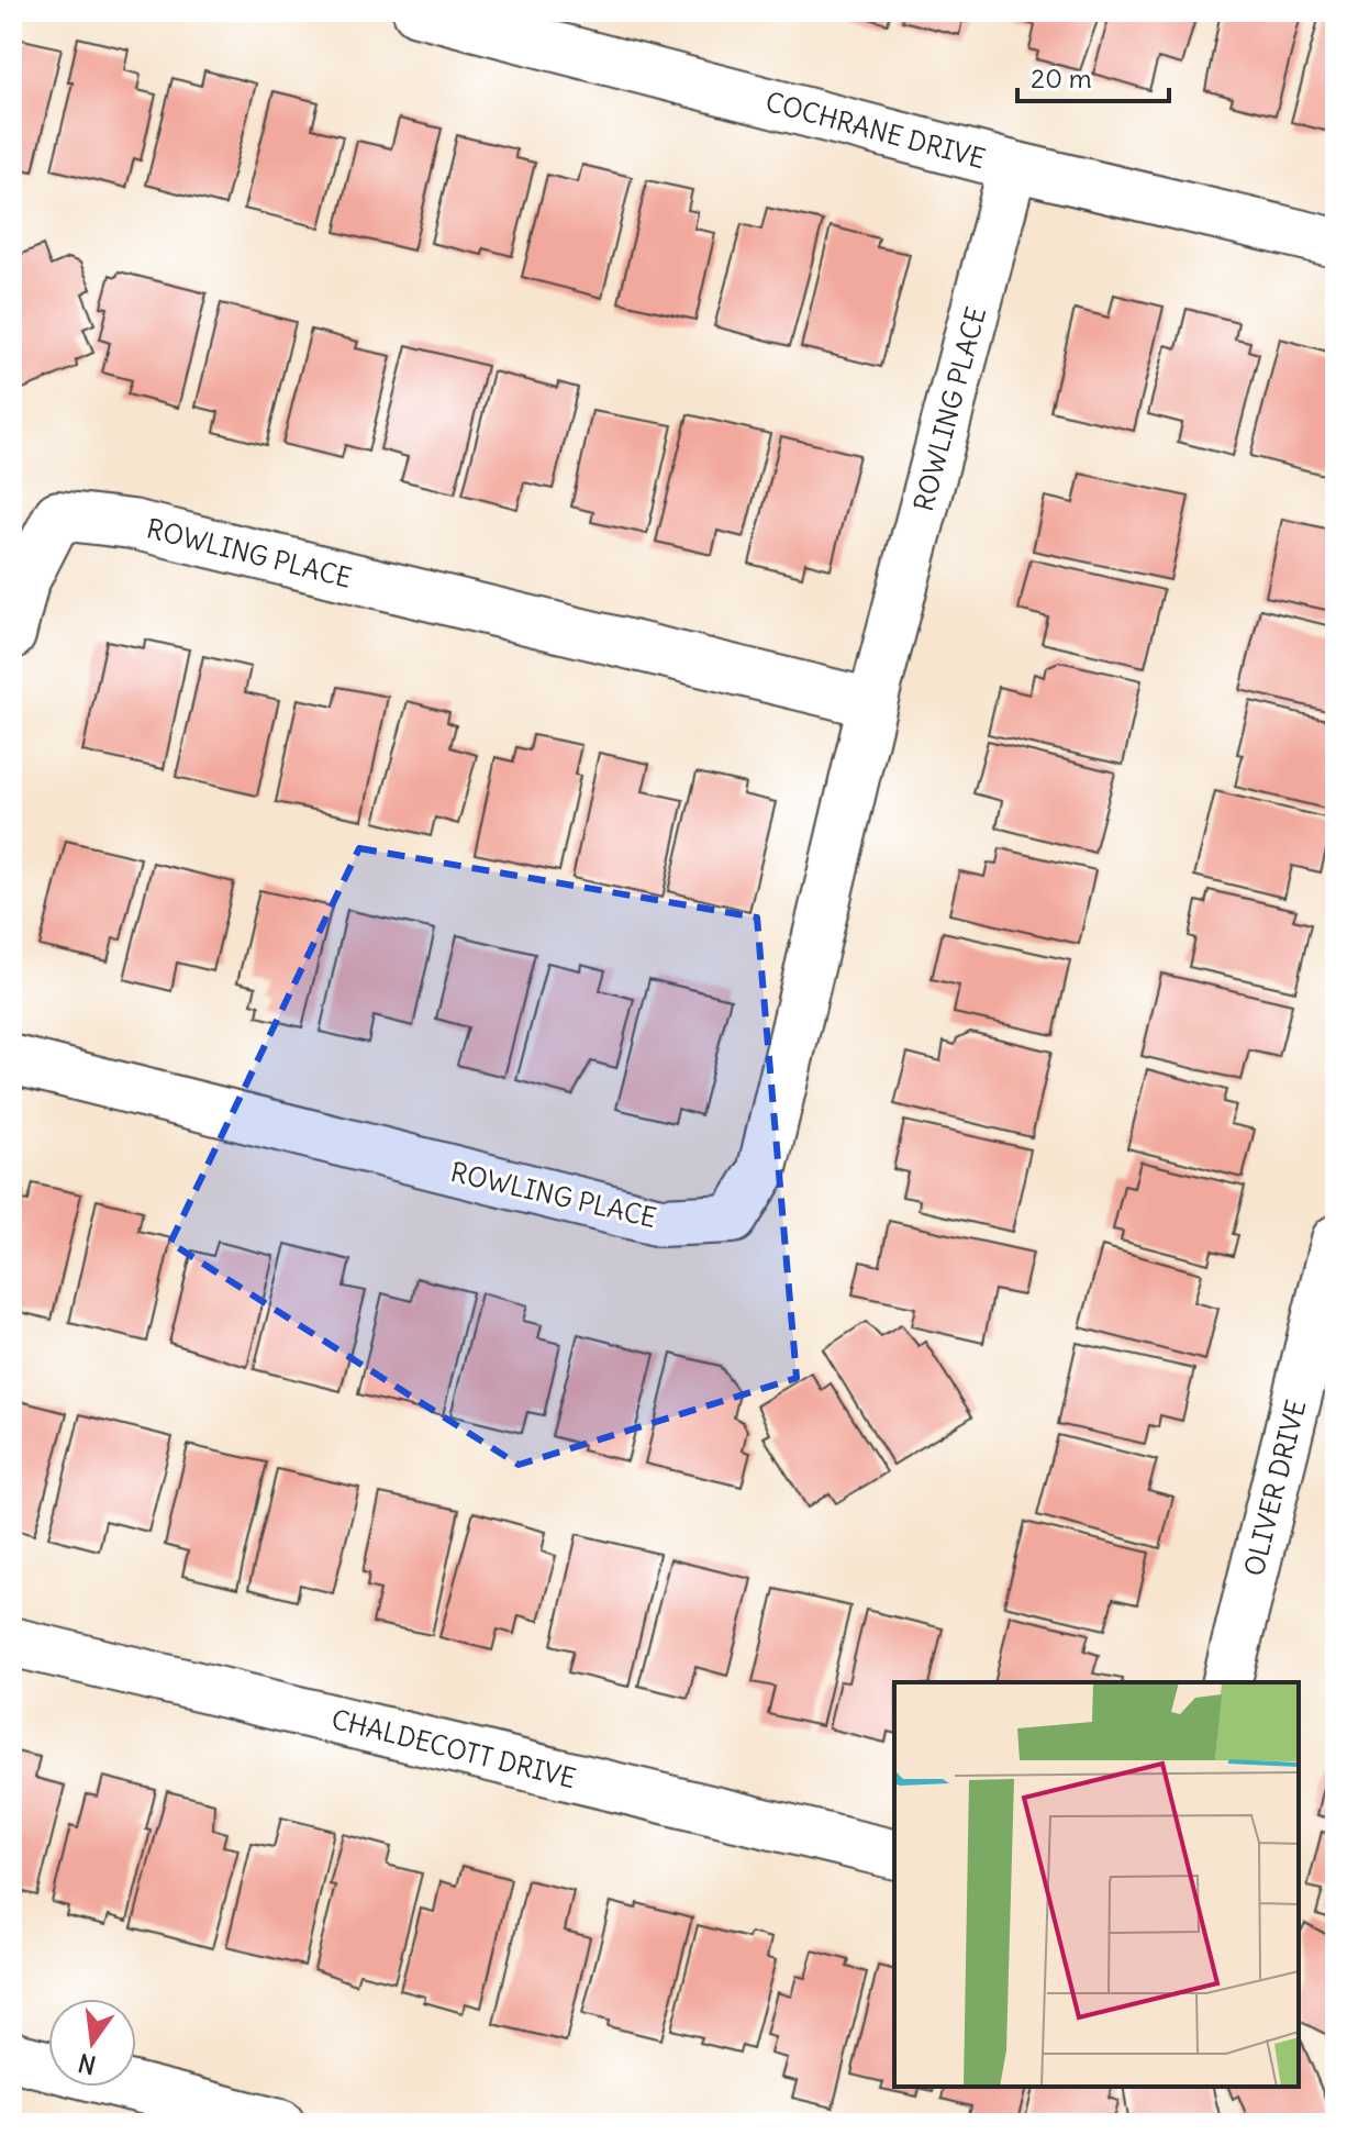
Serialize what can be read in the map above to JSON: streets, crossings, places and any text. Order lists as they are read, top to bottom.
{
  "streets": {
    "street": [
      "COCHRANE DRIVE",
      "ROWLING PLACE",
      "OLIVER DRIVE",
      "CHALDECOTT DRIVE"
    ]
  },
  "crossings": [
    ["COCHRANE DRIVE", "ROWLING PLACE"]
  ],
  "scale_bar": "20 m",
  "north": "bottom"
}
